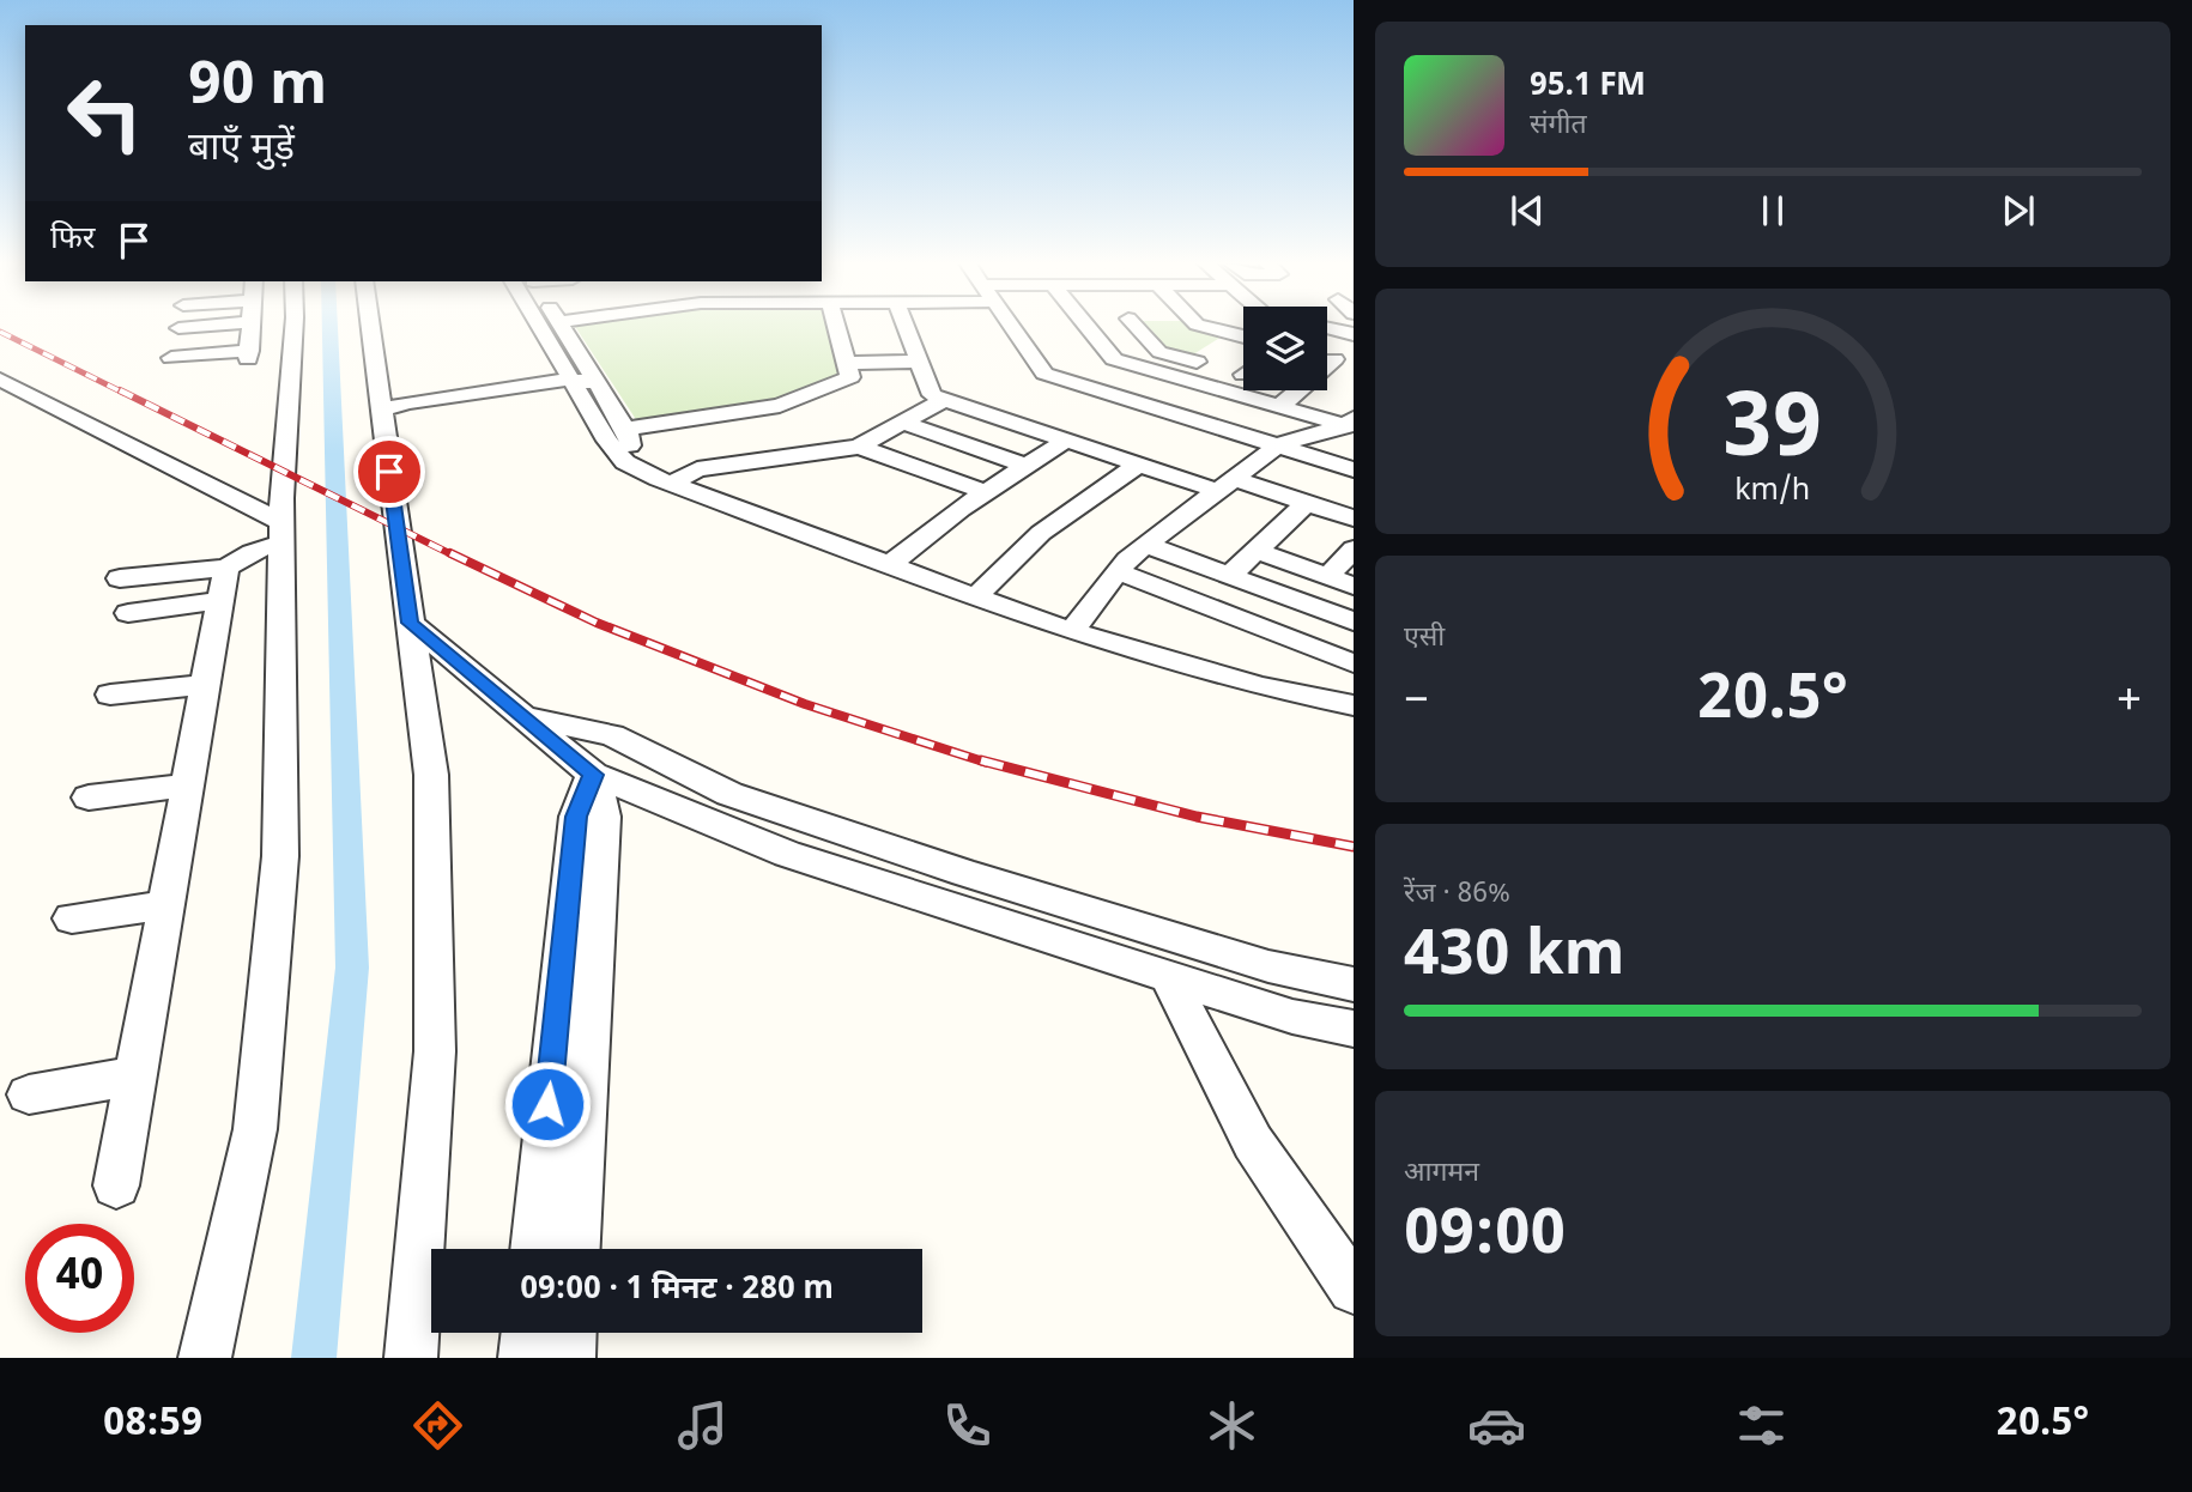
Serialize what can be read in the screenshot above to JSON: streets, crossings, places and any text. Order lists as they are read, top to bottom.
{
  "page": {
    "turn": ["90 m", "बाएँ मुड़ें"],
    "song": ["95.1 FM", "संगीत"],
    "then": "फिर",
    "tile": [
      "एसी",
      ["रेंज · 86%", "430 km"],
      ["आगमन", "09:00"]
    ],
    "heat": ["−", "20.5°", "+"],
    "limit": "40",
    "trip": "09:00 · 1 मिनट · 280 m",
    "tabs": ["08:59", "20.5°"],
    "gauge": ["39", "km/h"]
  }
}
